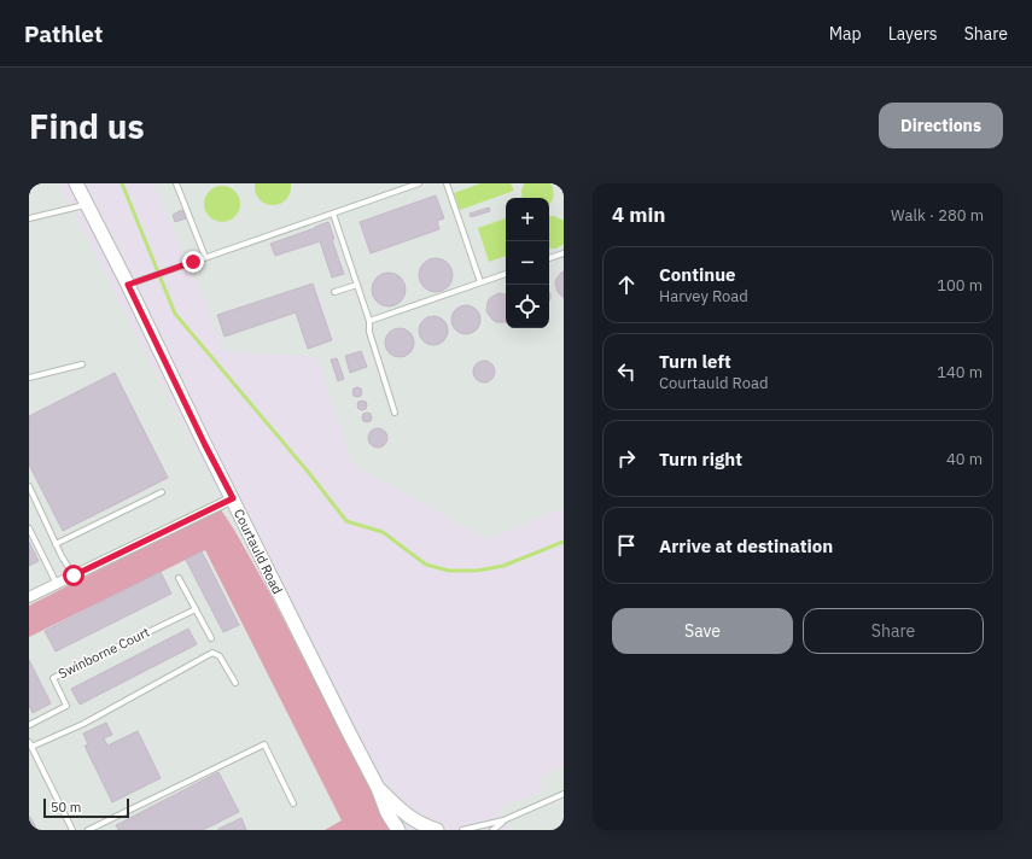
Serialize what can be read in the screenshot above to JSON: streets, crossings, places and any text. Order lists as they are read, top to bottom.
{
  "streets": {
    "street": ["Courtauld Road"],
    "lane": ["Swinborne Court"]
  },
  "scale_bar": "50 m",
  "page": {
    "header": "Pathlet",
    "nav": ["Map", "Layers", "Share"],
    "buttons": [
      "Directions",
      ["Save", "Share"]
    ],
    "title": "Find us",
    "heading": ["4 min", "Walk · 280 m"],
    "map_buttons": ["+", "−"],
    "list": [
      ["Continue", "Harvey Road", "100 m"],
      ["Turn left", "Courtauld Road", "140 m"],
      ["Turn right", "40 m"],
      "Arrive at destination"
    ],
    "scale": "50 m"
  }
}
